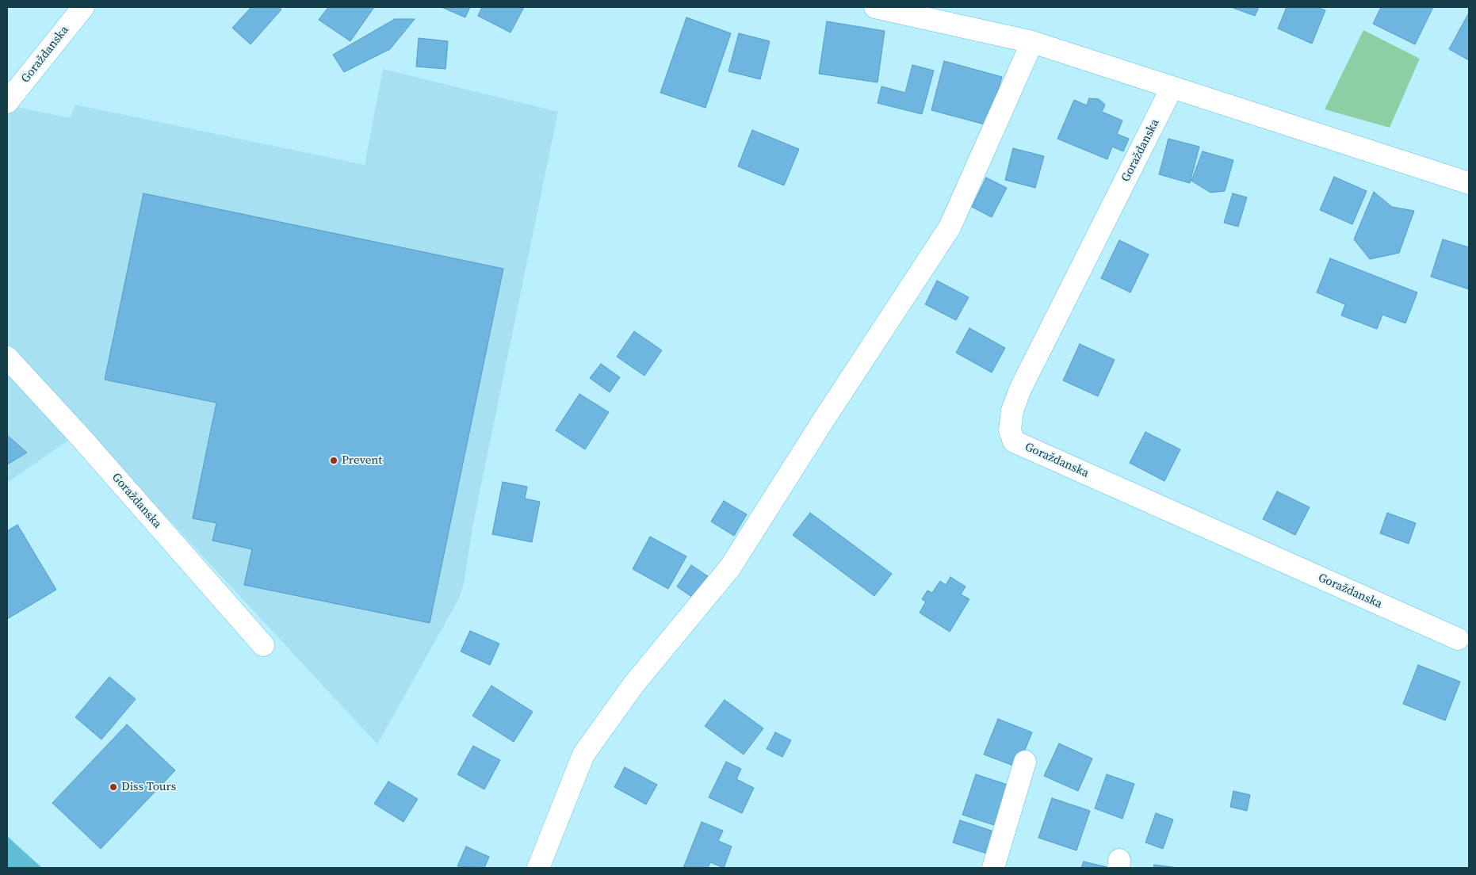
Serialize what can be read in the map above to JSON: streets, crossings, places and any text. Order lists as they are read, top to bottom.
{
  "streets": {
    "street": ["Goraždanska"]
  },
  "places": ["Prevent", "Diss Tours"]
}
